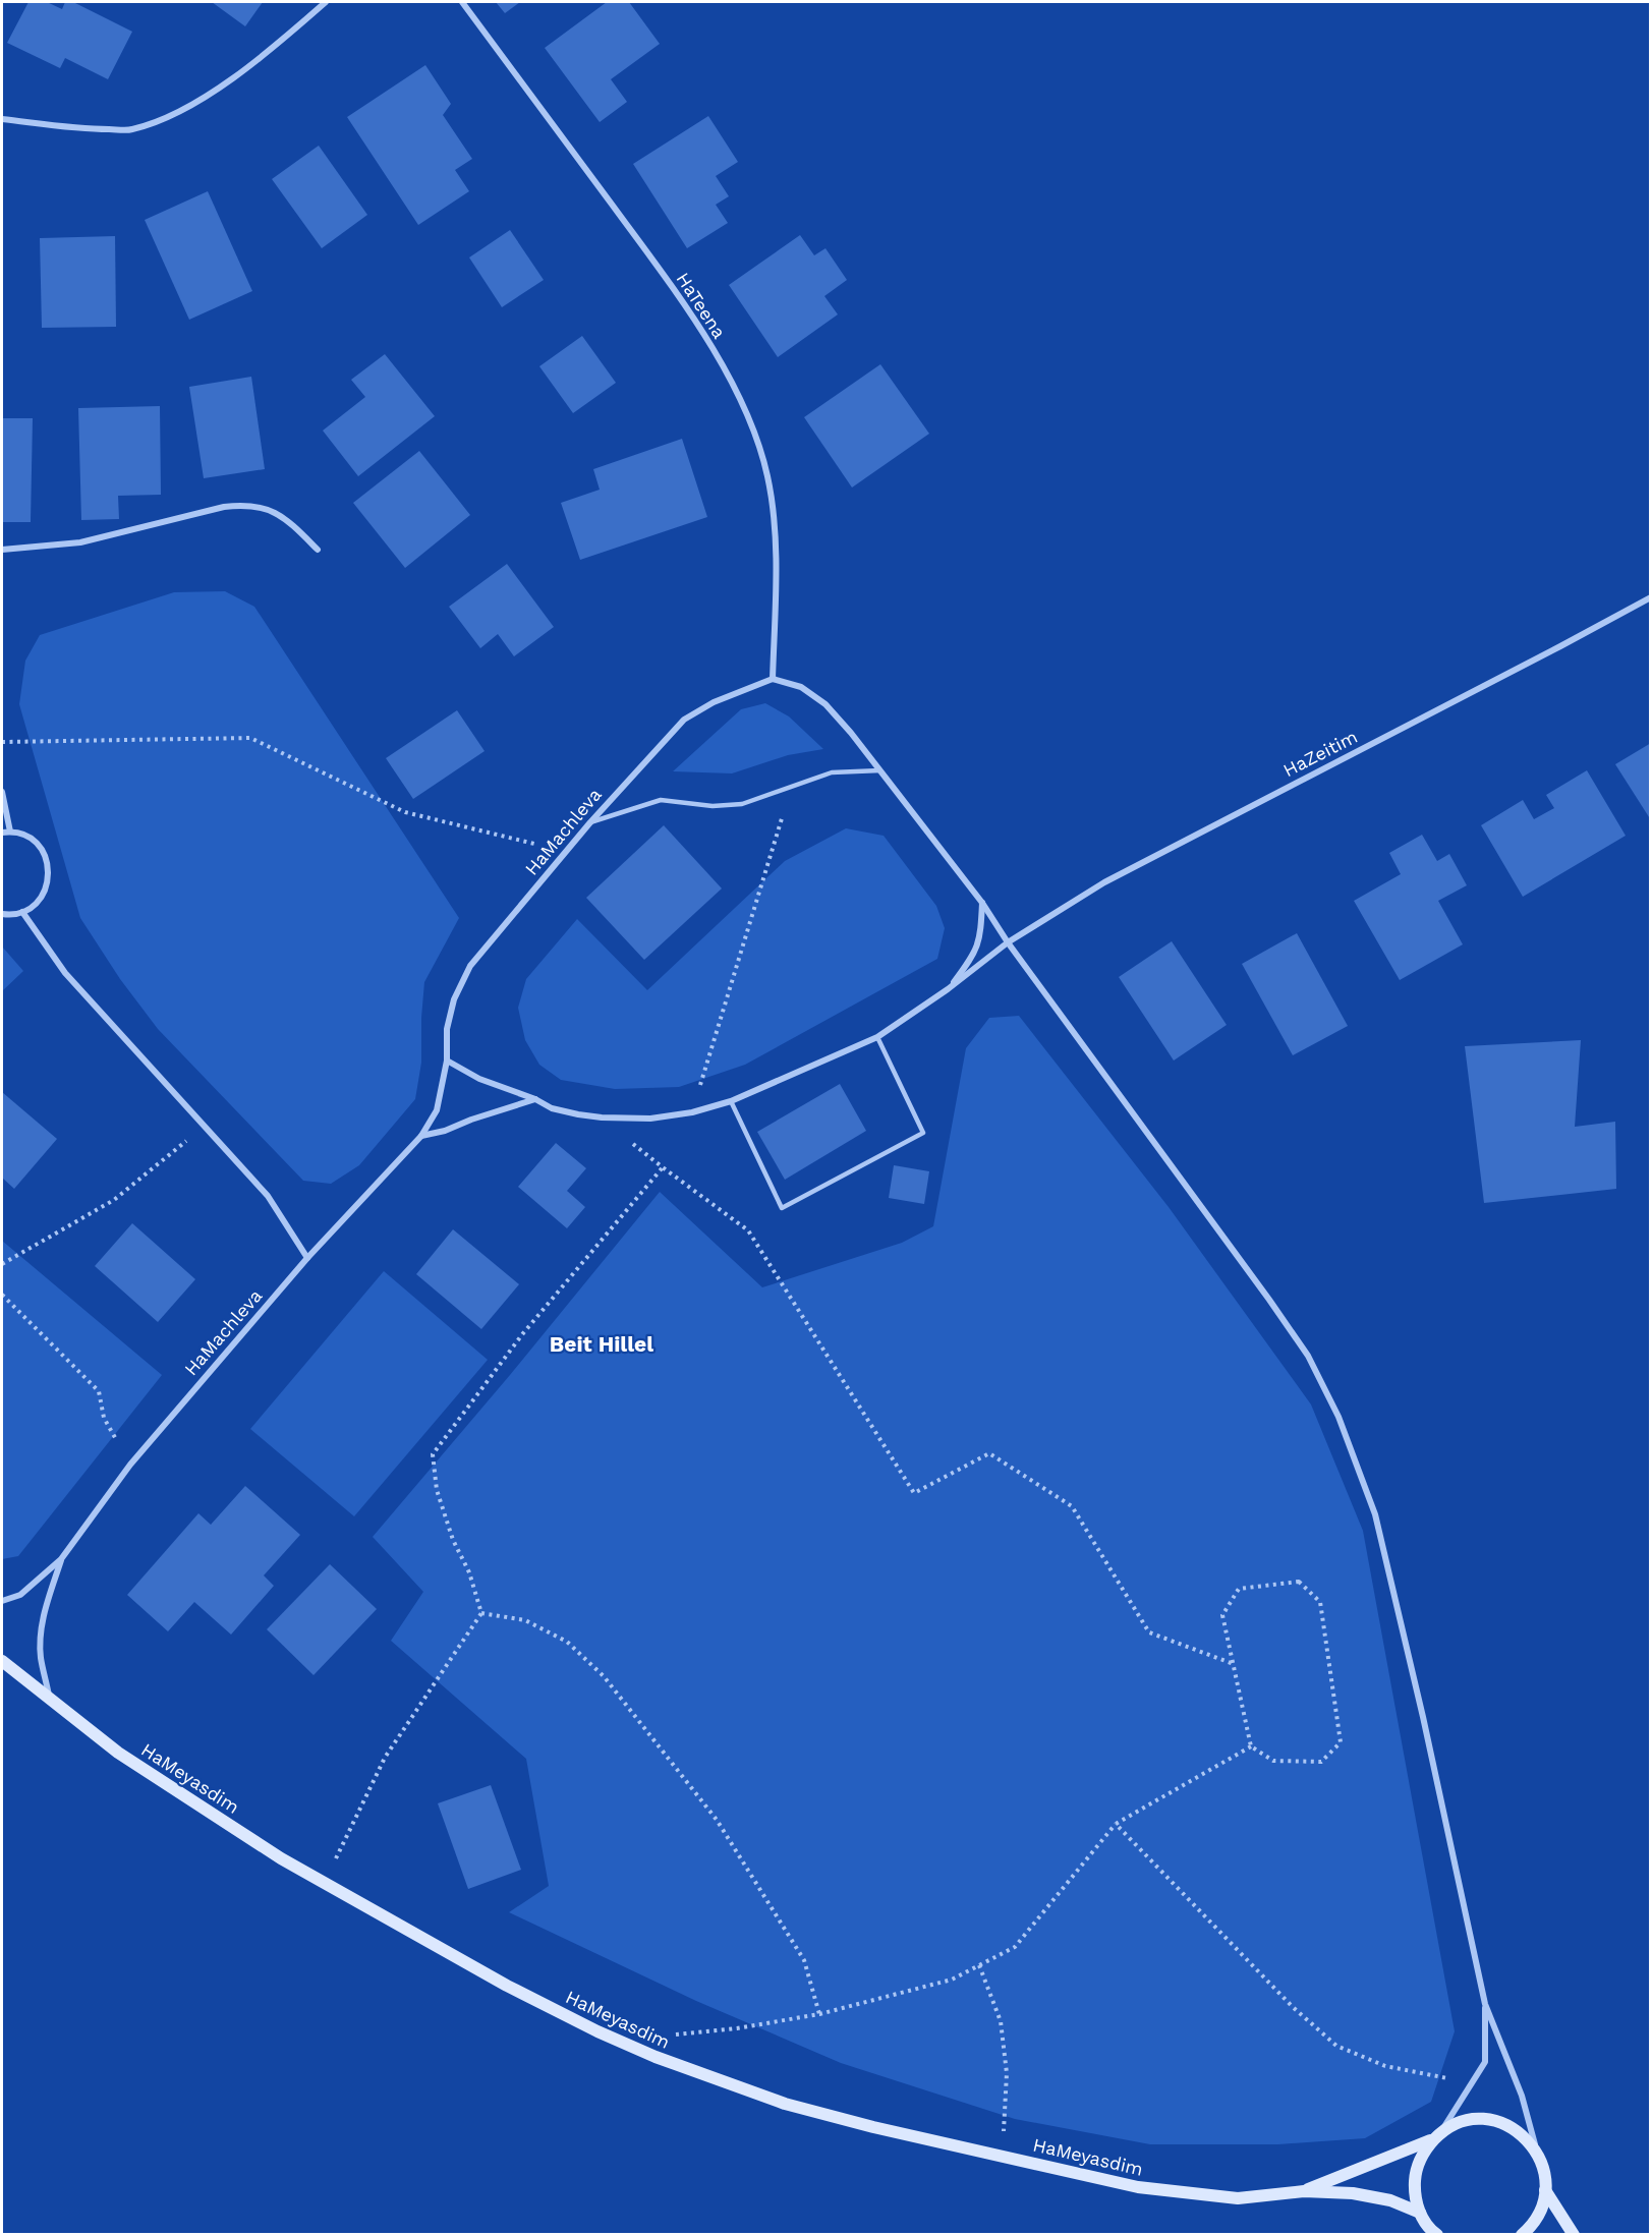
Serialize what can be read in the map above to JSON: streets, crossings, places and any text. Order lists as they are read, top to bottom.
{
  "streets": {
    "main road": ["HaMeyasdim"],
    "street": ["HaTeena", "HaZeitim", "HaMachleva"]
  },
  "crossings": [
    ["HaTeena", "HaMachleva"],
    ["HaMachleva", "HaMeyasdim"]
  ],
  "districts": ["Beit Hillel"]
}
